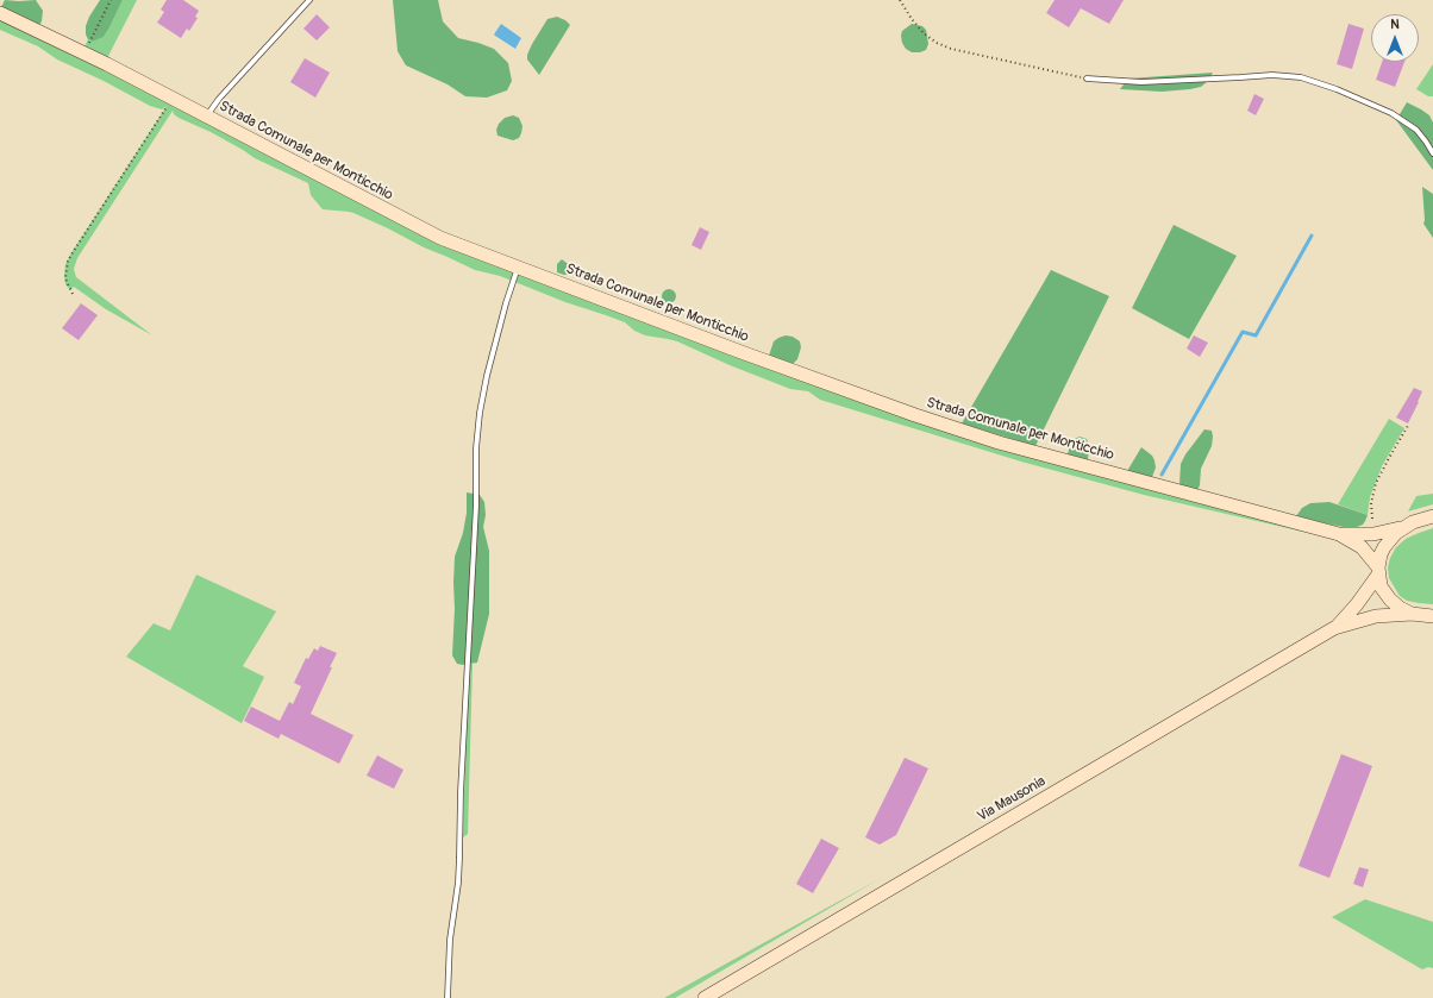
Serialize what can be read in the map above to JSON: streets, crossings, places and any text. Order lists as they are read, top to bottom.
{
  "streets": {
    "main road": ["Strada Comunale per Monticchio", "Via Mausonia"]
  },
  "crossings": [
    ["Strada Comunale per Monticchio", "Via Mausonia"]
  ],
  "north": "top"
}
